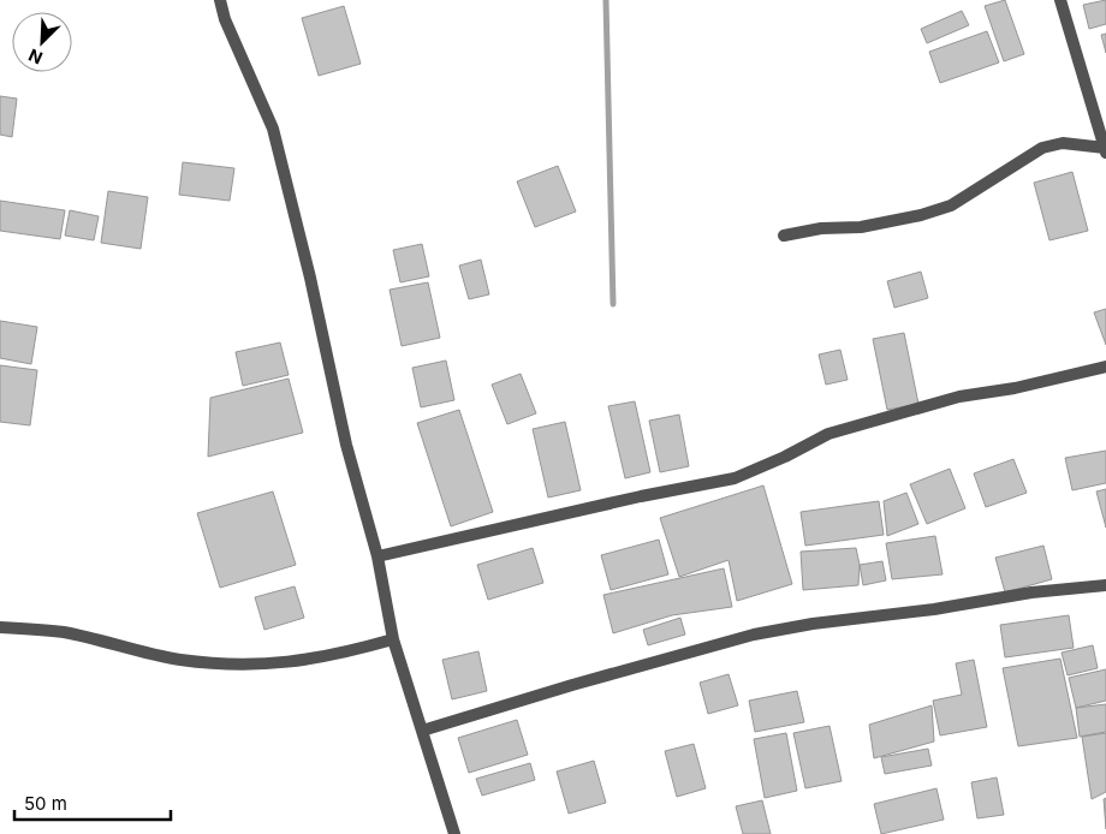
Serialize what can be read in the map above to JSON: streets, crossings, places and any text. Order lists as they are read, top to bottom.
{
  "scale_bar": "50 m",
  "north": "bottom left"
}
